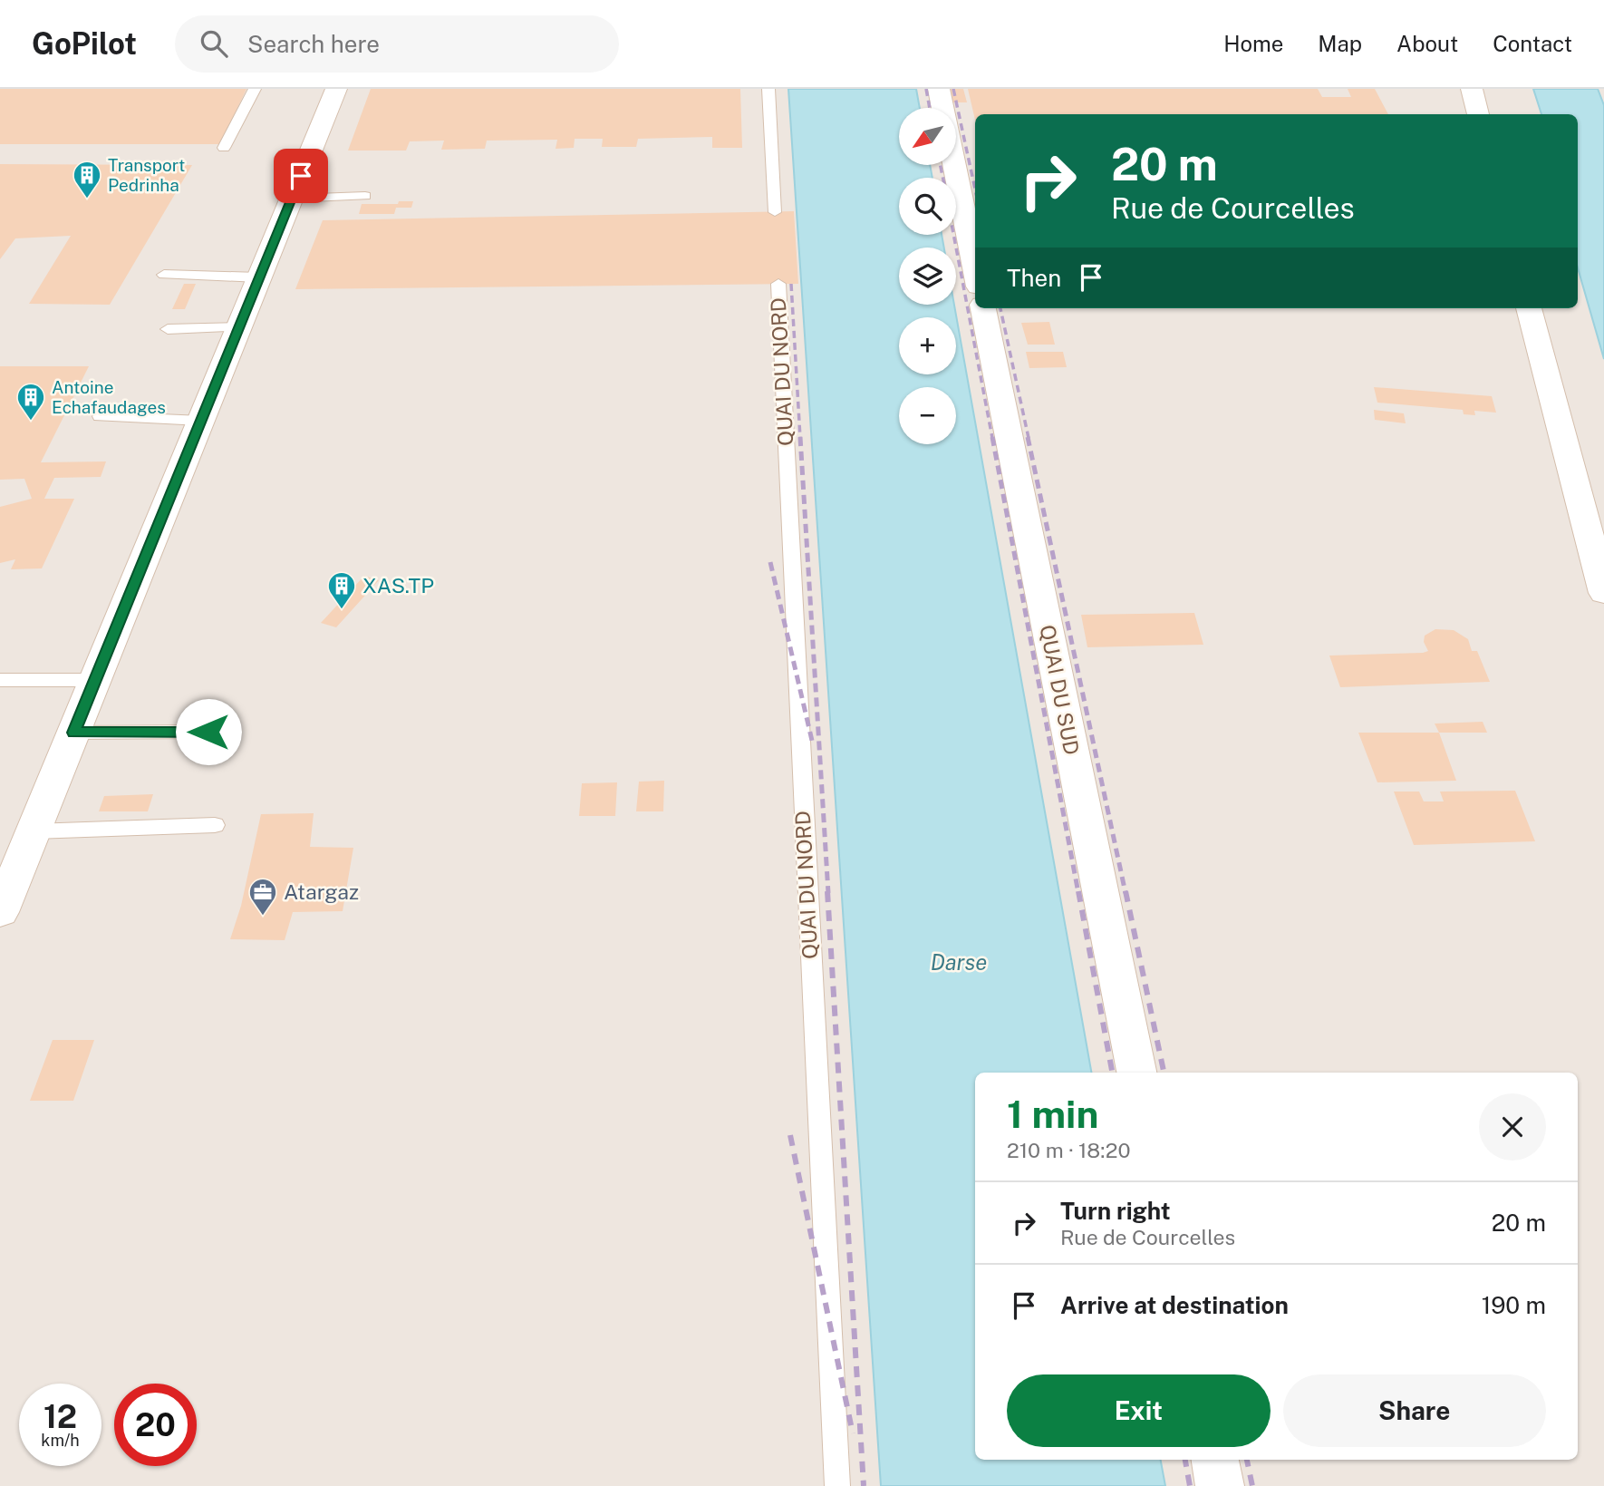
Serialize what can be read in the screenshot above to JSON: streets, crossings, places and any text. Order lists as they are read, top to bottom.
{
  "streets": {
    "street": ["QUAI DU SUD"],
    "lane": ["QUAI DU NORD"]
  },
  "water": ["Darse"],
  "places": {
    "building": ["Transport Pedrinha", "Antoine Echafaudages", "XAS.TP"],
    "office": ["Atargaz"]
  },
  "north": "bottom left",
  "page": {
    "header": "GoPilot",
    "search": "Search here",
    "nav": [
      "Home",
      "Map",
      "About",
      "Contact"
    ],
    "map_buttons": ["+", "−"],
    "turn": ["20 m", "Rue de Courcelles"],
    "then": "Then",
    "heading": ["1 min", "210 m · 18:20"],
    "list": [
      {
        "name": "Turn right",
        "note": "Rue de Courcelles",
        "value": "20 m"
      },
      {
        "name": "Arrive at destination",
        "value": "190 m"
      }
    ],
    "buttons": ["Exit", "Share"],
    "speed": "12 km/h",
    "limit": "20"
  }
}
